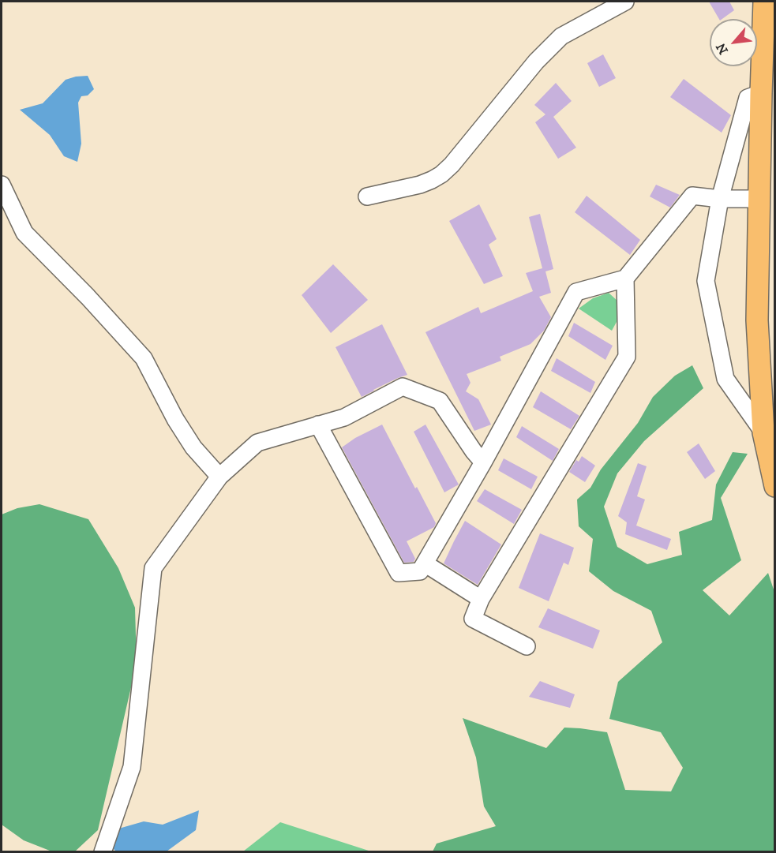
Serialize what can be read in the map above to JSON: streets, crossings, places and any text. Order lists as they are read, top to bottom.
{
  "north": "bottom left"
}
